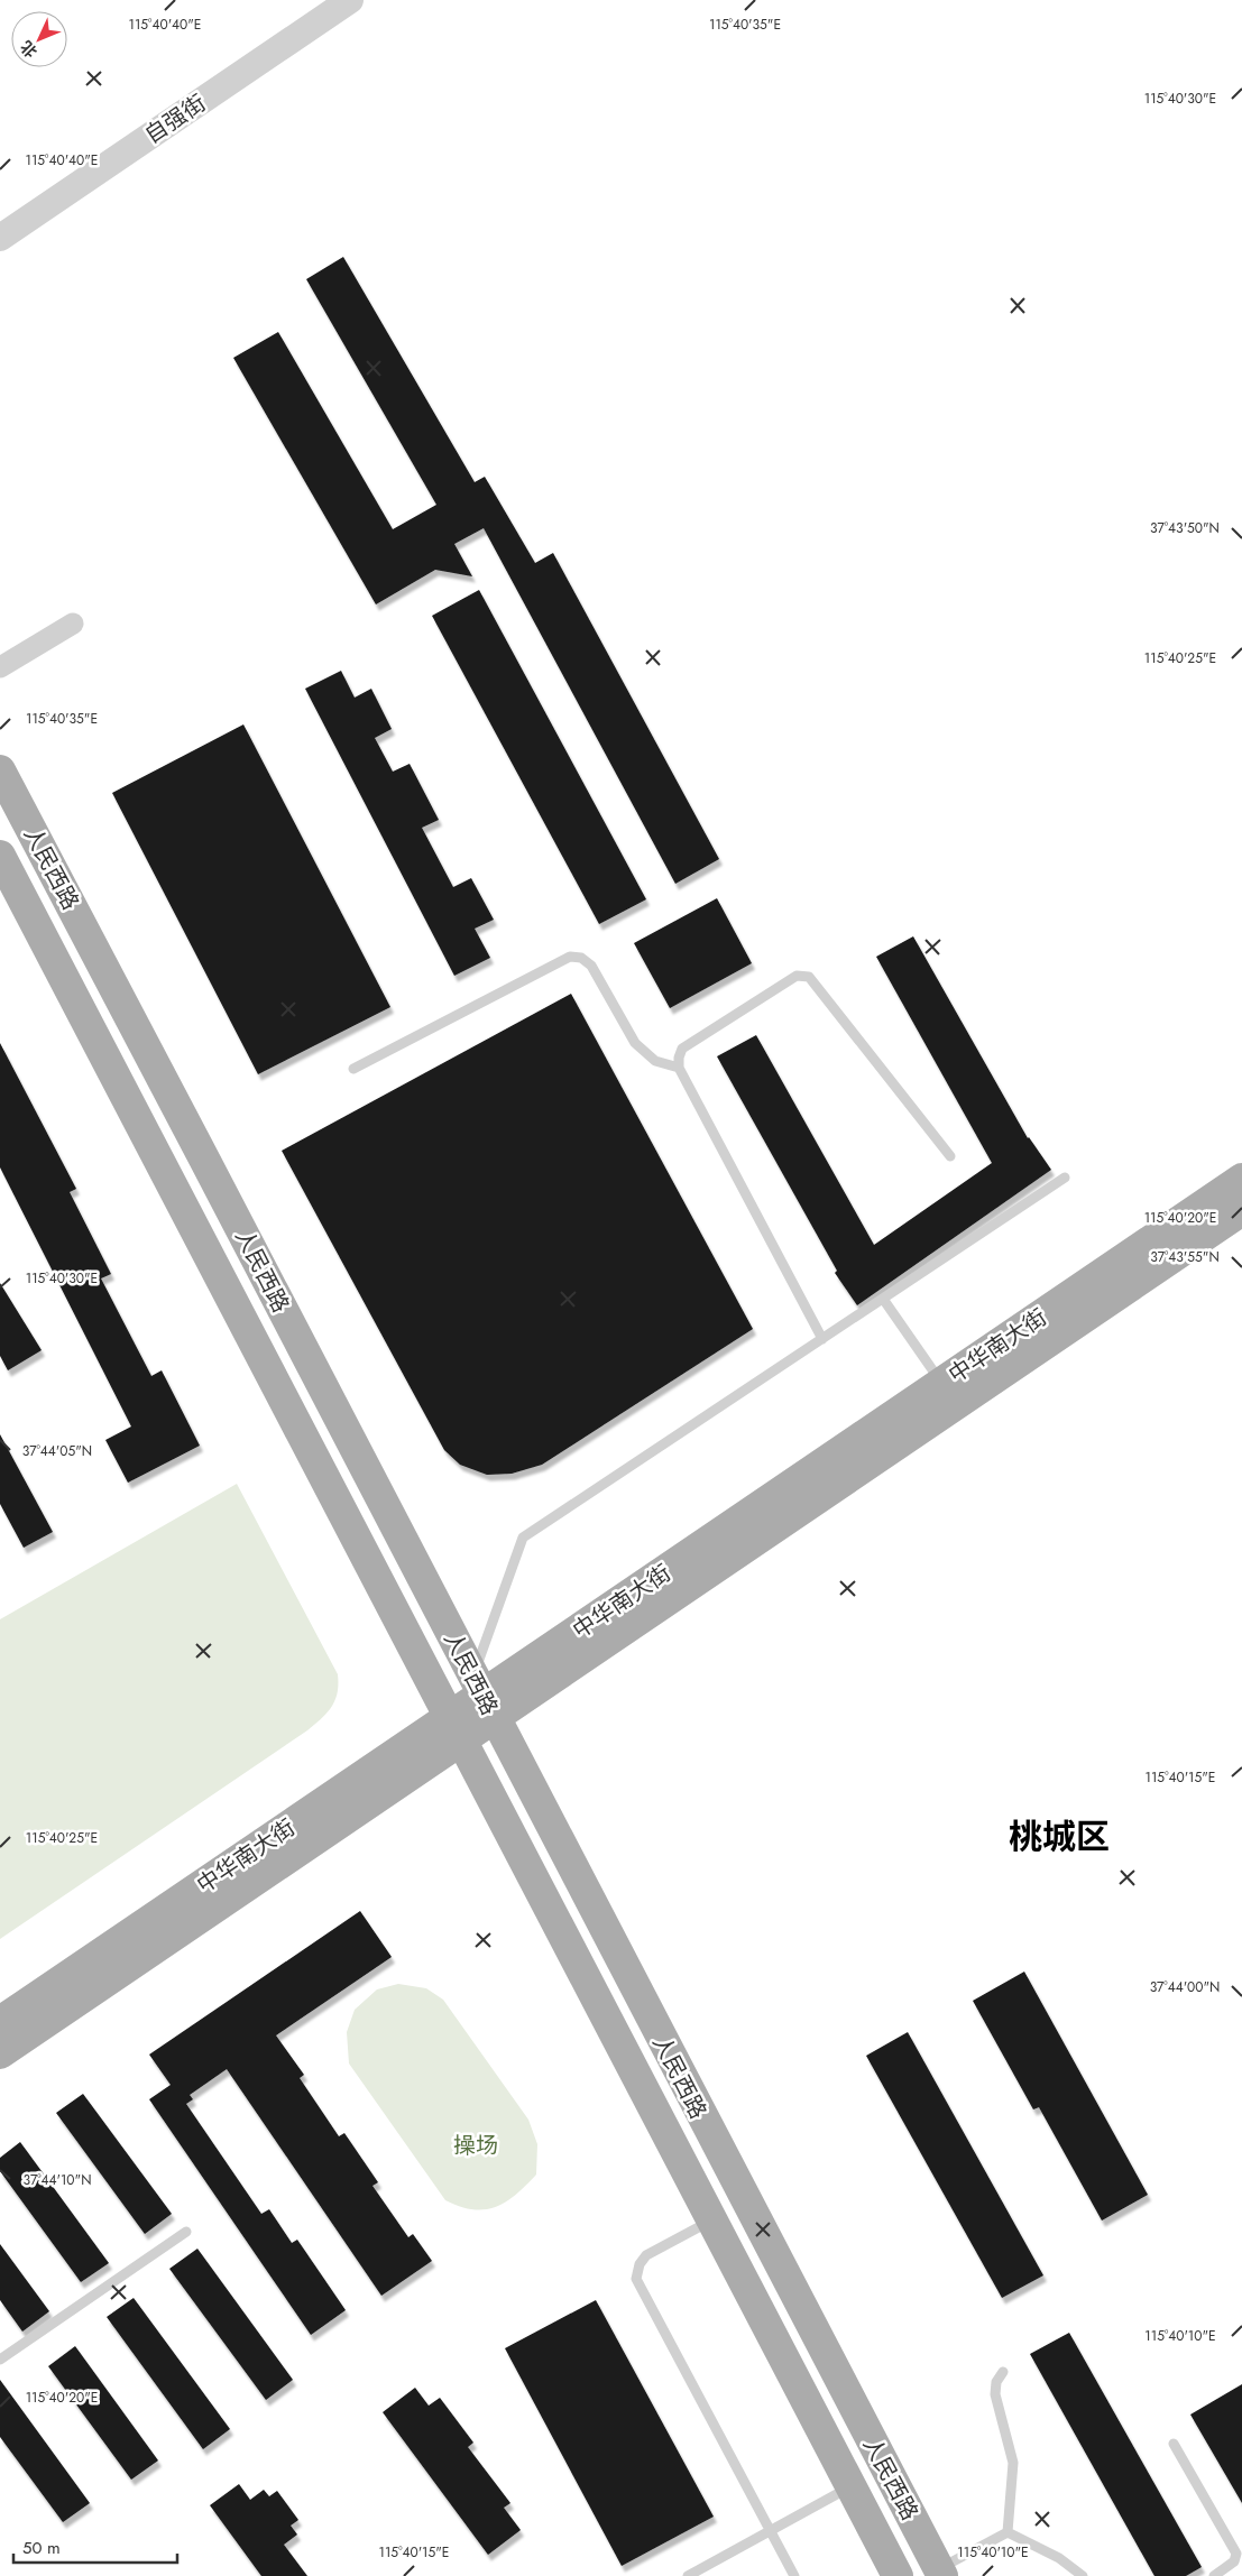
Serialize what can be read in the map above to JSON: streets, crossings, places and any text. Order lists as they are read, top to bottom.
{
  "streets": {
    "main road": ["人民西路", "中华南大街"],
    "street": ["自强街"]
  },
  "crossings": [
    ["人民西路", "中华南大街"]
  ],
  "districts": ["桃城区"],
  "parks": ["操场"],
  "scale_bar": "50 m",
  "north": "bottom left",
  "coordinates": [
    "115°40'40\"E",
    "115°40'35\"E",
    "115°40'30\"E",
    "37°43'50\"N",
    "115°40'25\"E",
    "115°40'20\"E",
    "37°43'55\"N",
    "37°44'05\"N",
    "115°40'15\"E",
    "37°44'00\"N",
    "37°44'10\"N",
    "115°40'10\"E"
  ]
}
